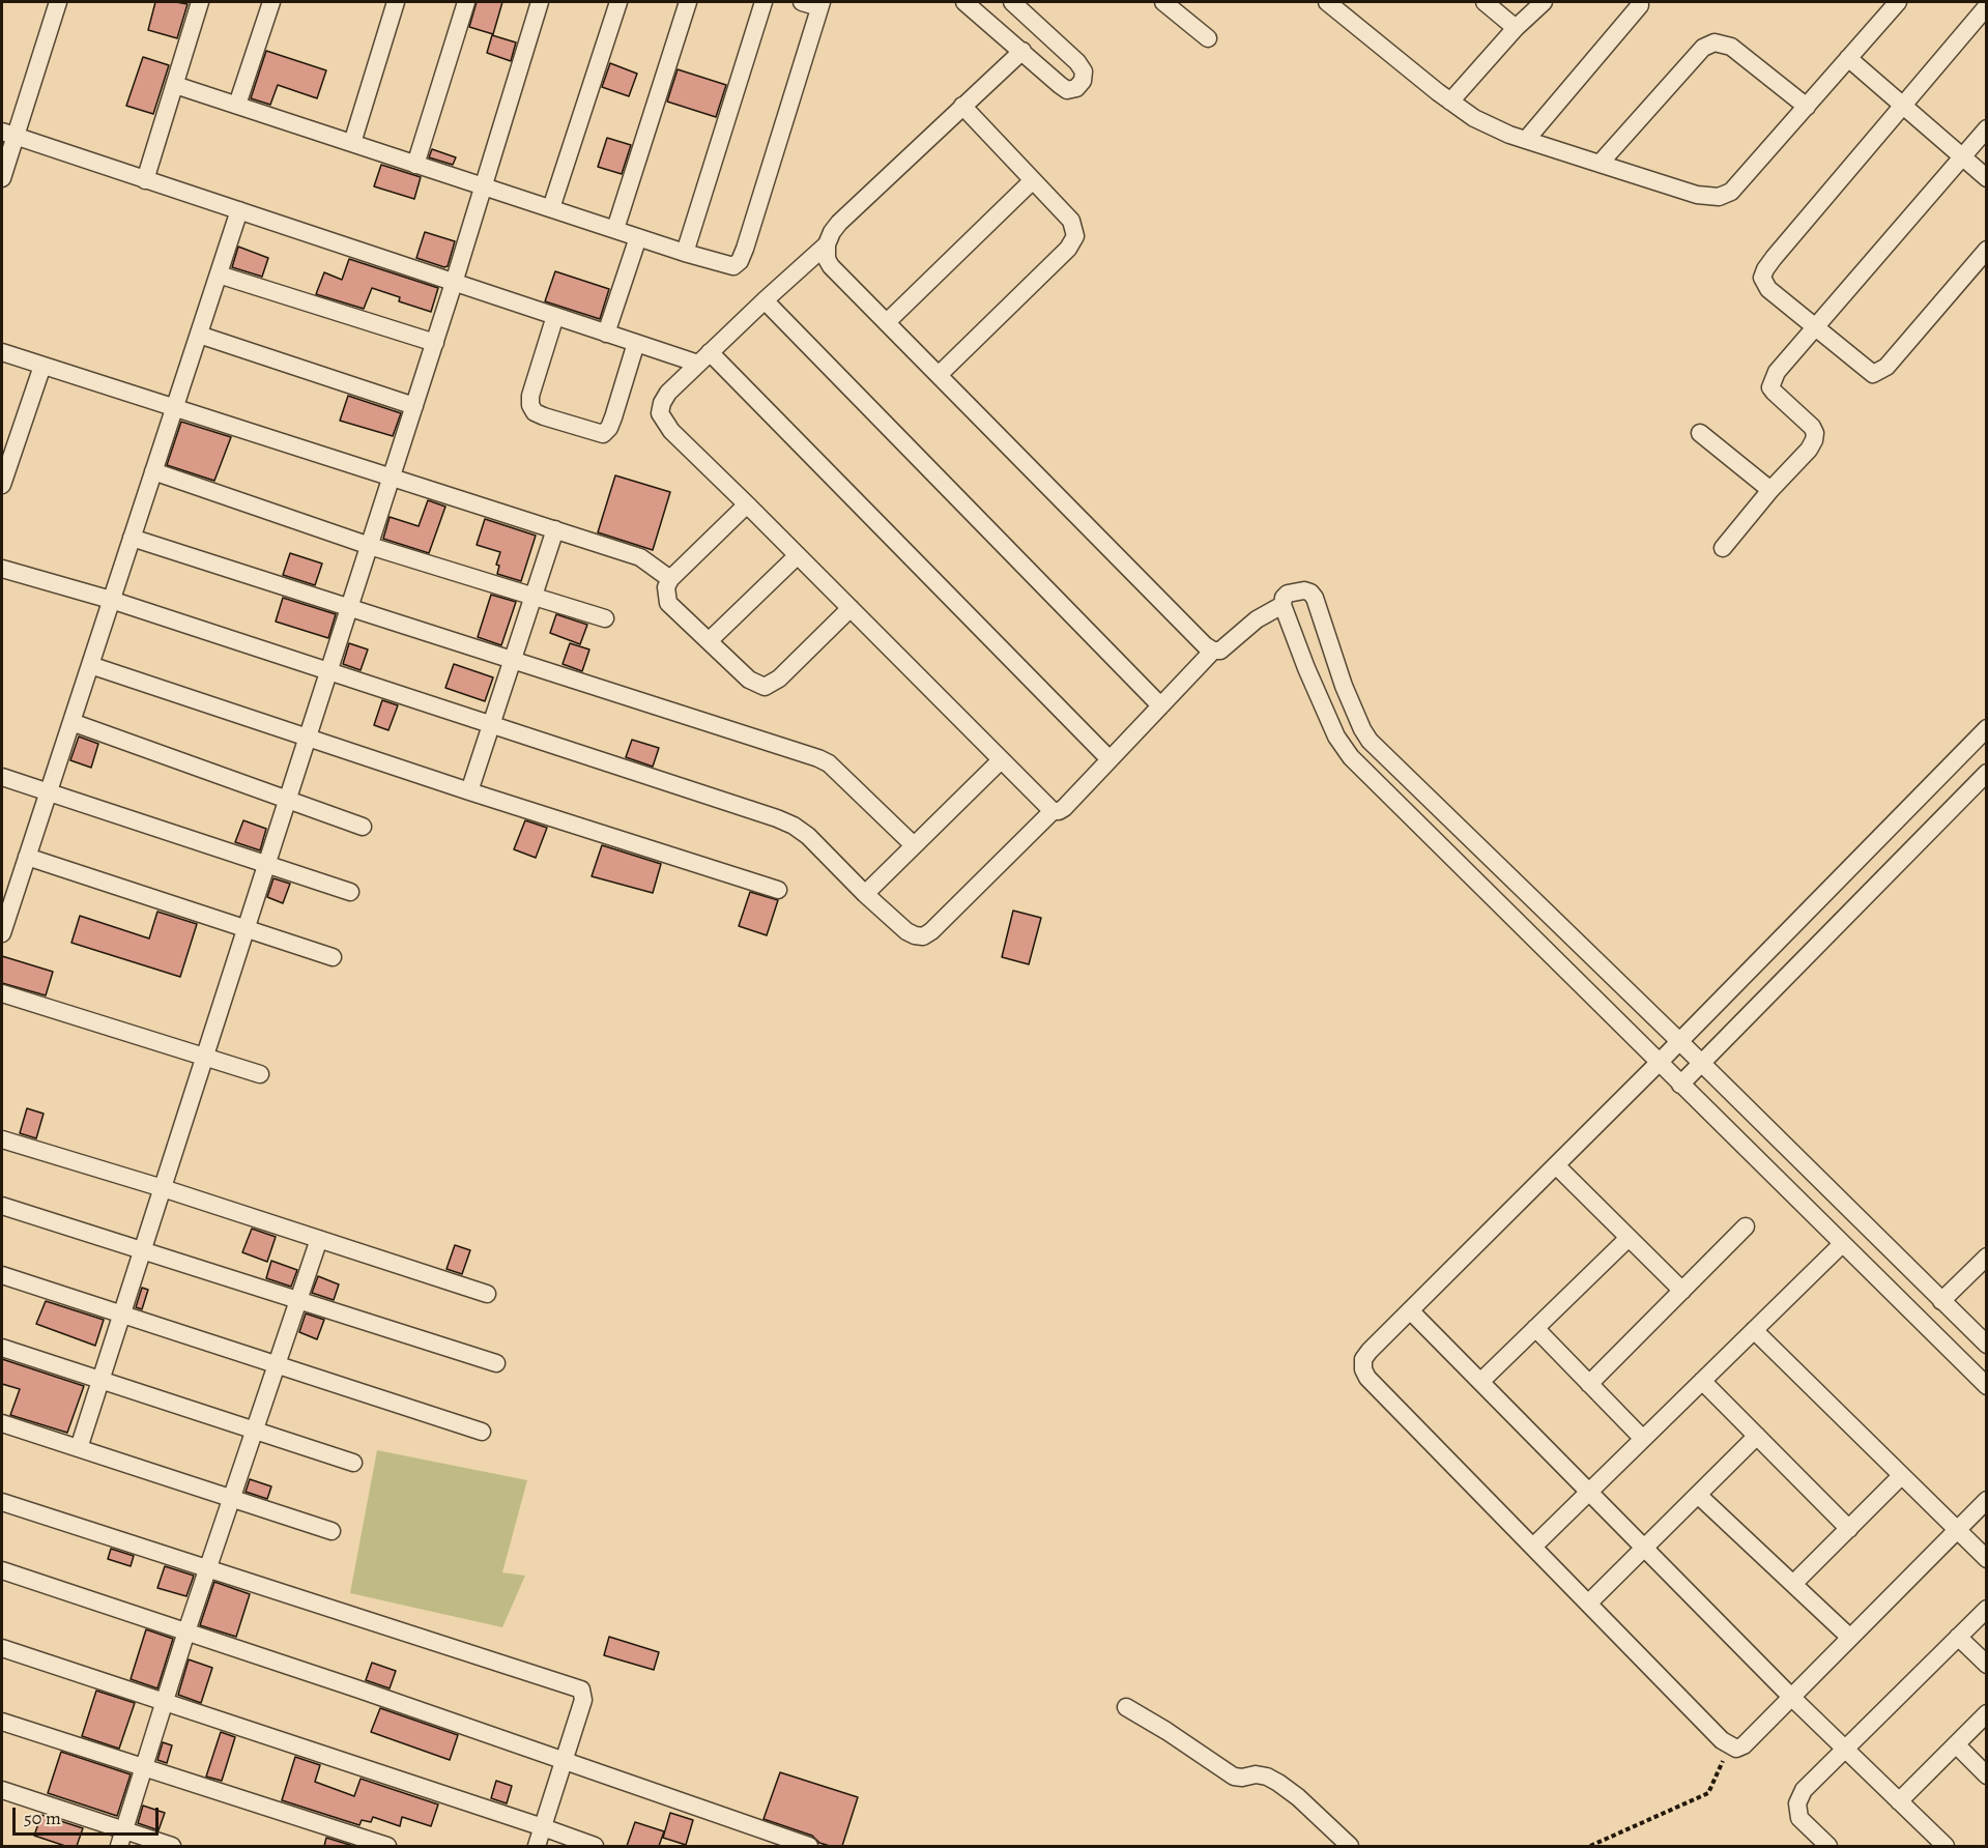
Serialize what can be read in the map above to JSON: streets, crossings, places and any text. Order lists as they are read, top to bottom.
{
  "scale_bar": "50 m"
}
